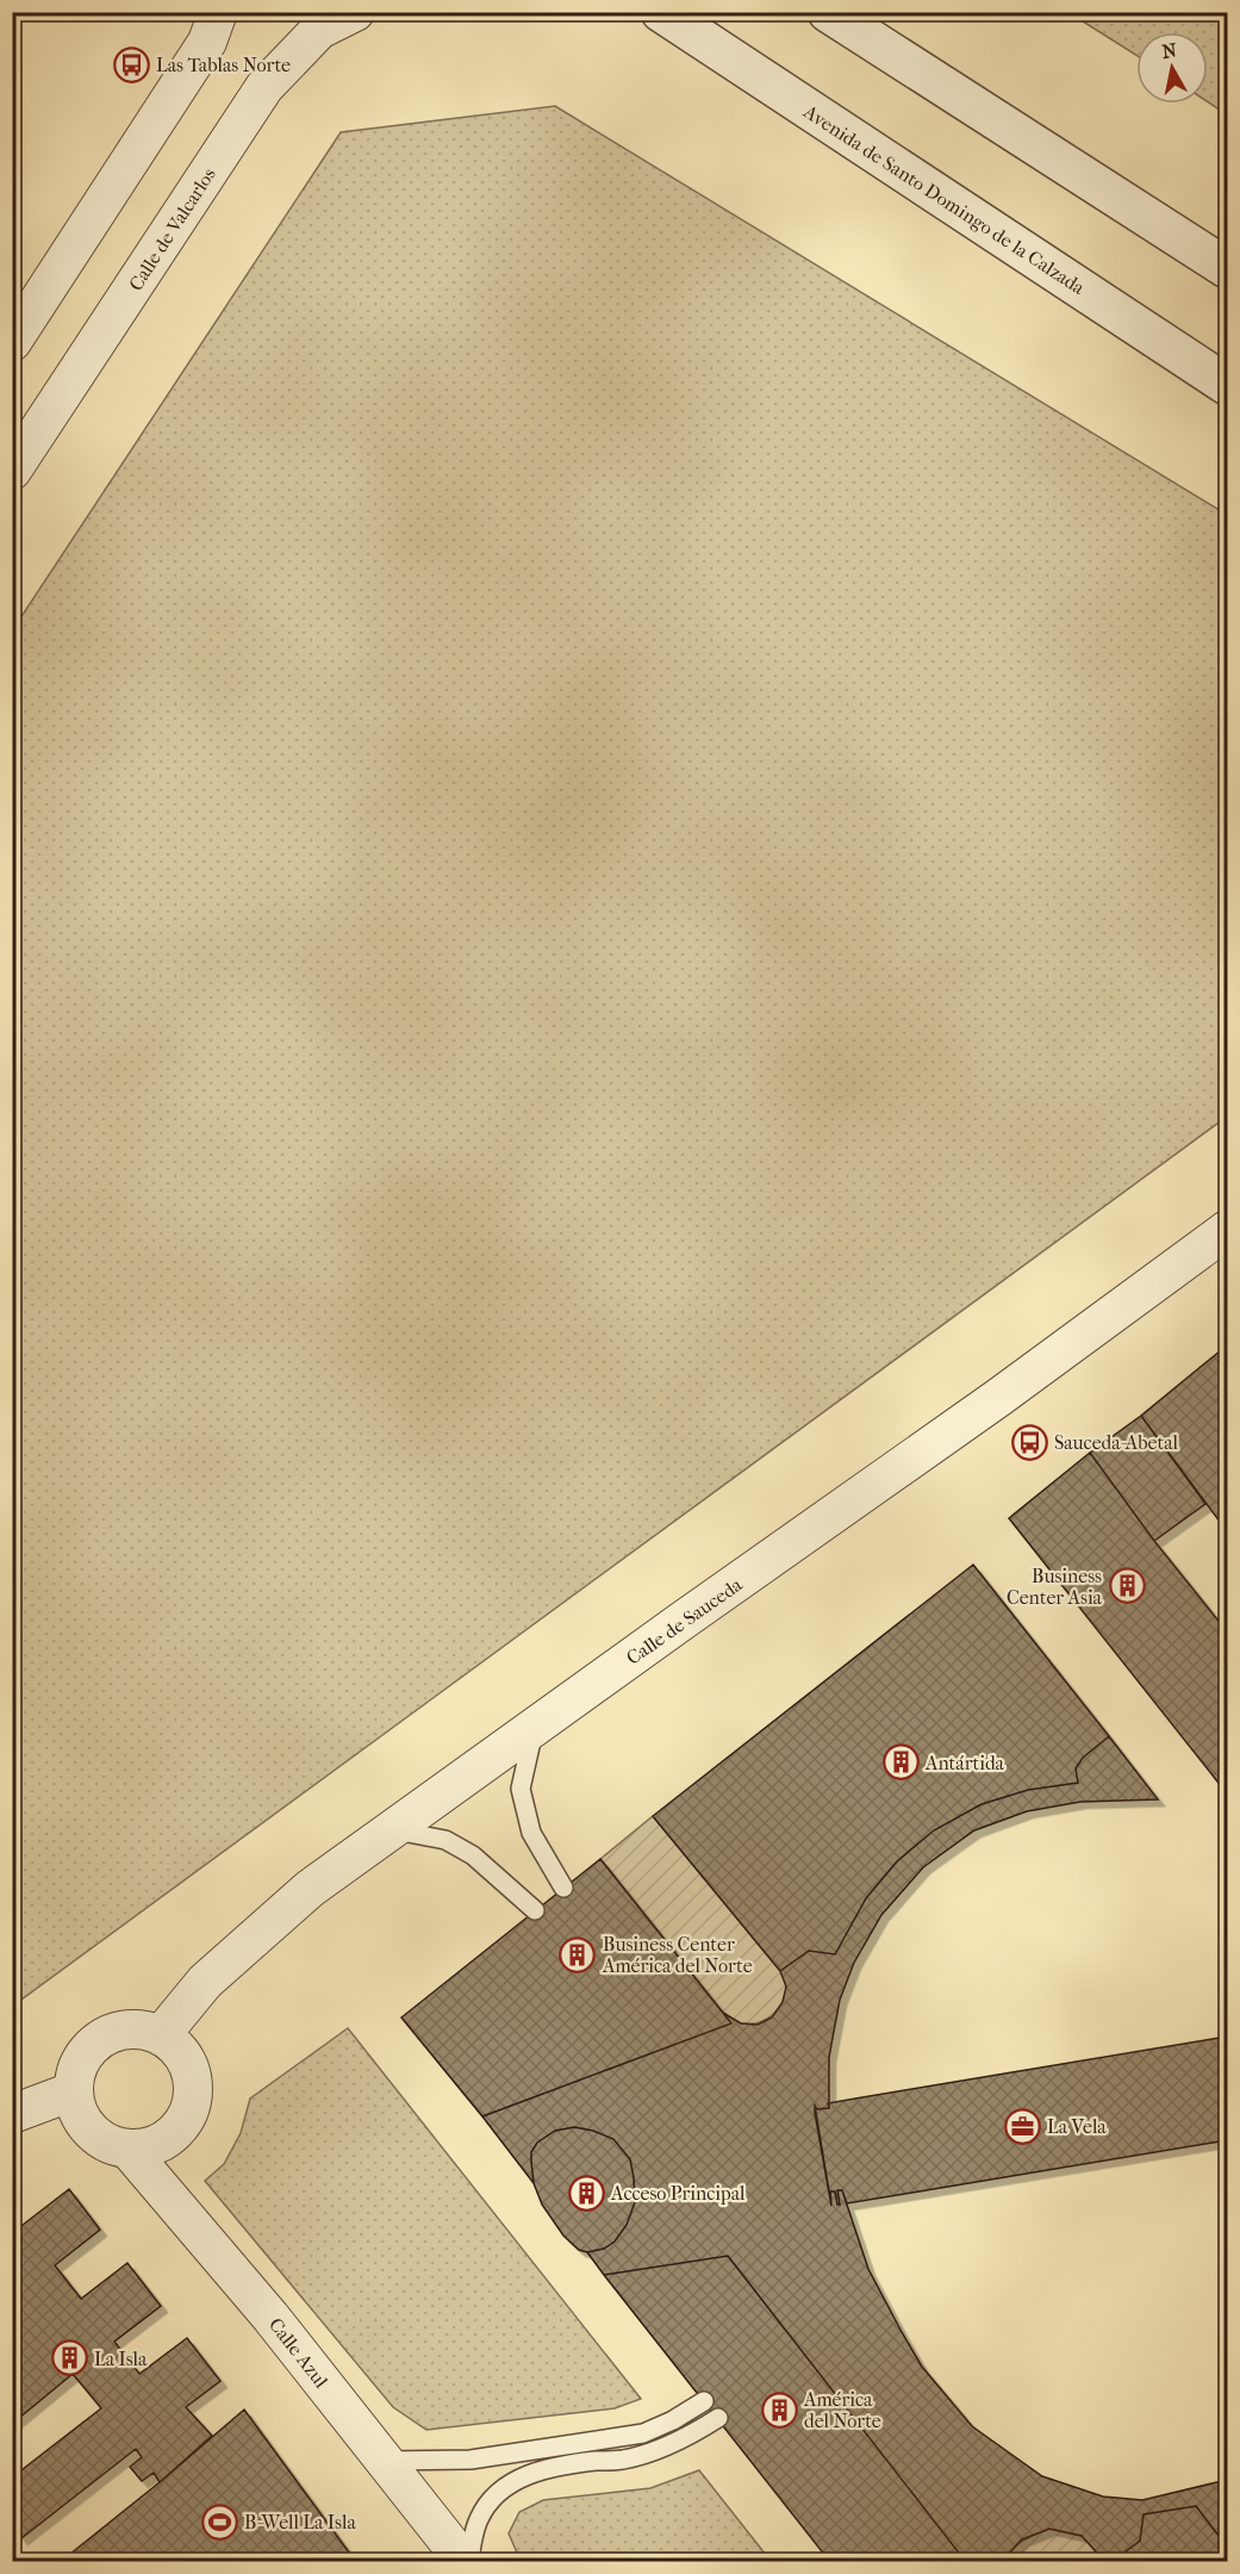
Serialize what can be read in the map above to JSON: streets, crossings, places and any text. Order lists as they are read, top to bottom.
{
  "streets": {
    "street": [
      "Avenida de Santo Domingo de la Calzada",
      "Calle de Valcarlos",
      "Calle de Sauceda",
      "Calle Azul"
    ]
  },
  "crossings": [
    ["Calle de Sauceda", "Calle Azul"]
  ],
  "places": {
    "bus stop": ["Las Tablas Norte", "Sauceda-Abetal"],
    "building": [
      "Business Center Asia",
      "Antártida",
      "Business Center América del Norte",
      "Acceso Principal",
      "La Isla",
      "América del Norte"
    ],
    "office": ["La Vela"],
    "sports": ["B-Well La Isla"]
  },
  "north": "top"
}
